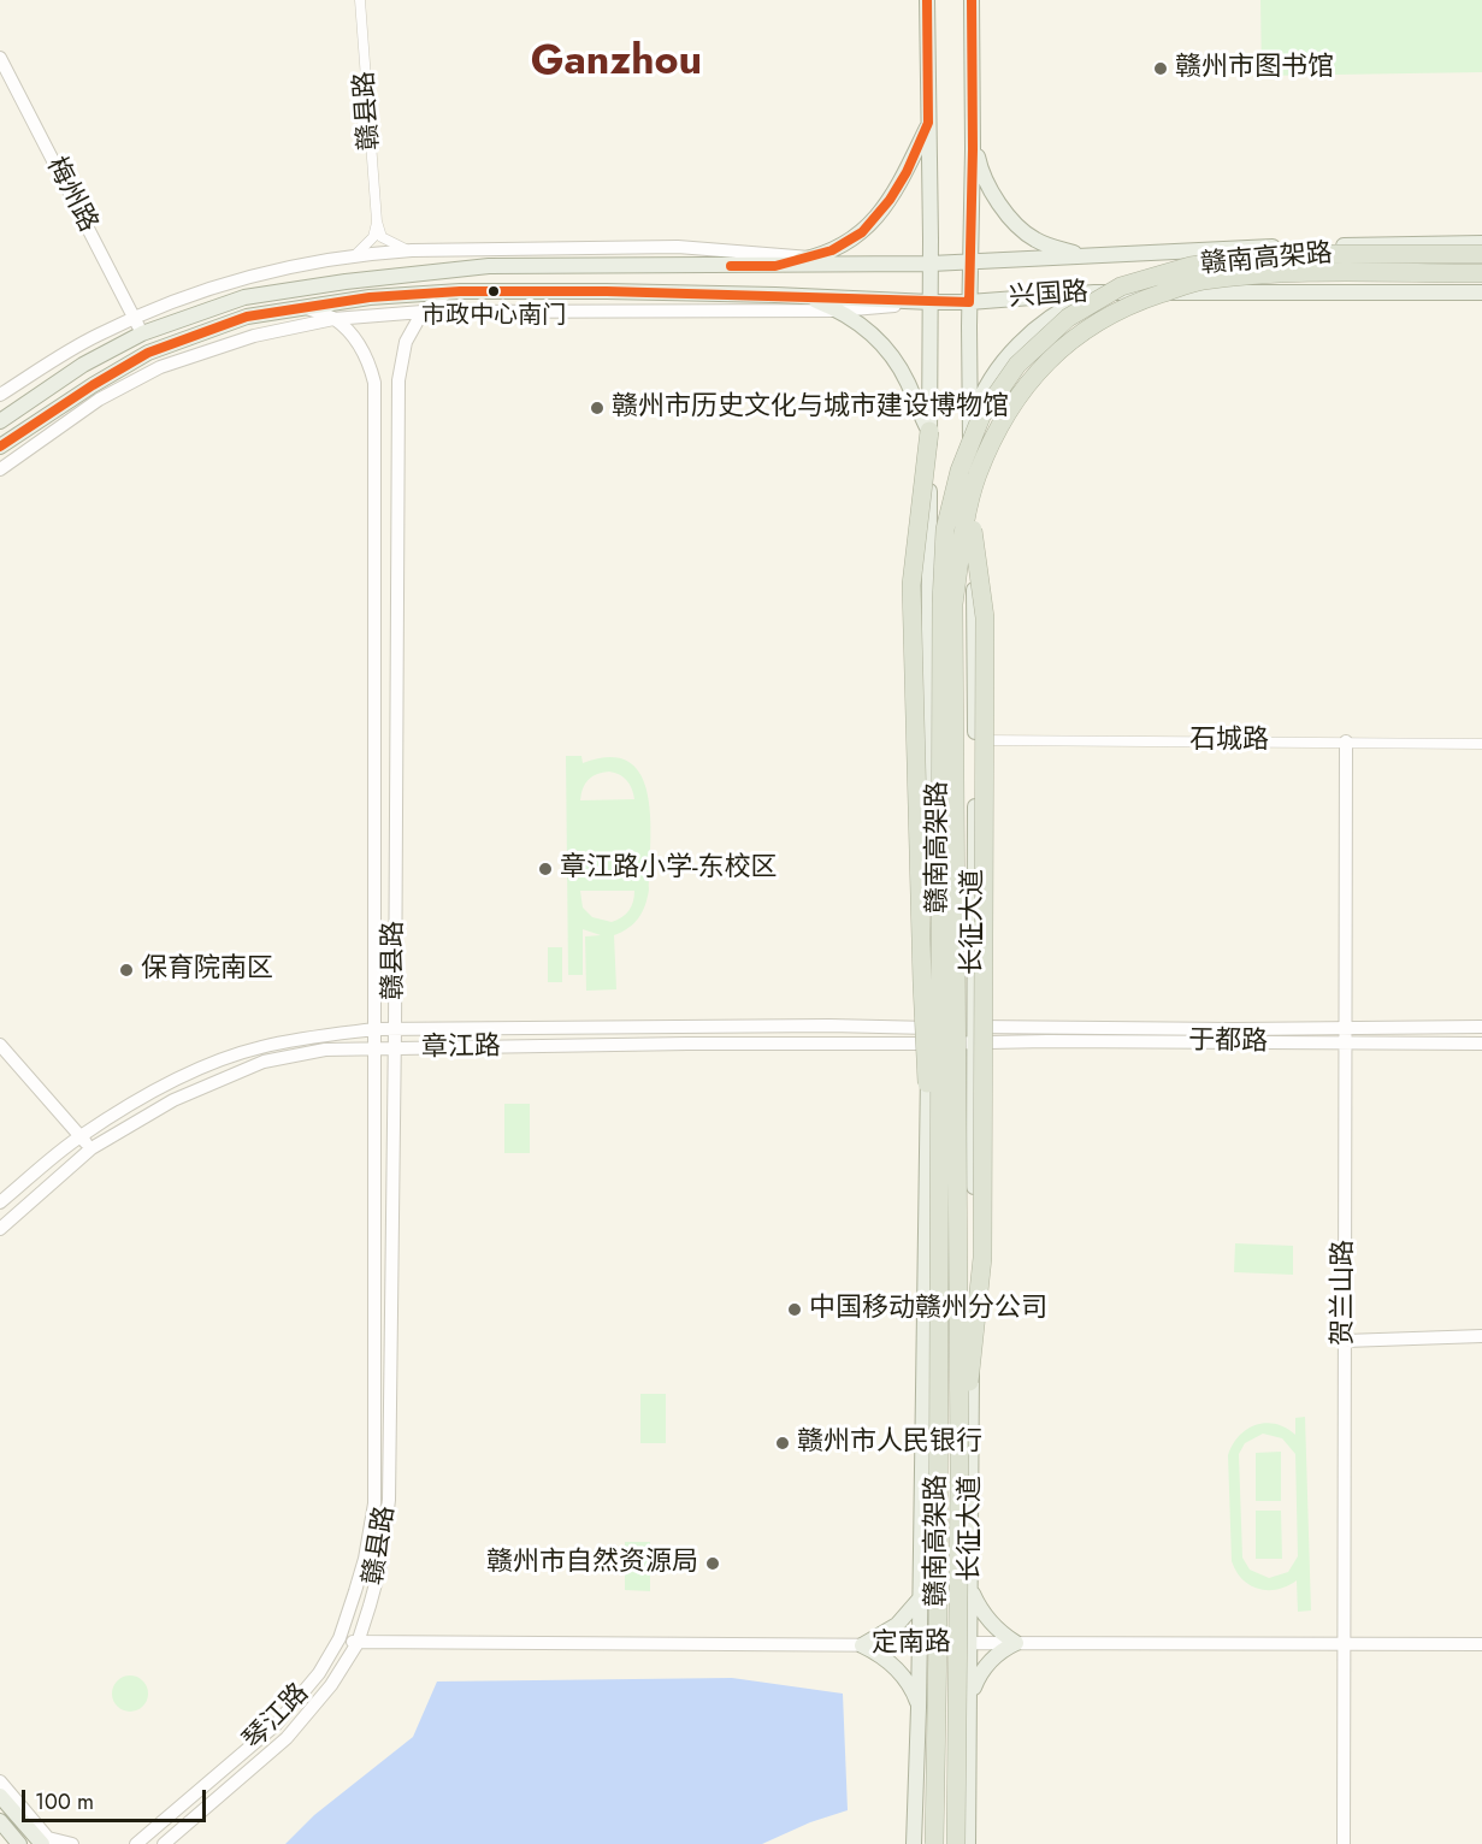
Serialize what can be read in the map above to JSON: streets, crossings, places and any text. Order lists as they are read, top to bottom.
{
  "streets": {
    "highway": ["赣南高架路"],
    "main road": [
      "赣县路",
      "梅州路",
      "兴国路",
      "长征大道",
      "于都路",
      "章江路",
      "贺兰山路",
      "定南路",
      "琴江路"
    ],
    "street": ["石城路"]
  },
  "crossings": [
    ["赣县路", "兴国路"],
    ["赣县路", "章江路"],
    ["赣县路", "定南路"],
    ["赣县路", "琴江路"],
    ["梅州路", "兴国路"],
    ["兴国路", "长征大道"],
    ["石城路", "长征大道"],
    ["石城路", "贺兰山路"],
    ["长征大道", "于都路"],
    ["长征大道", "章江路"],
    ["长征大道", "定南路"],
    ["于都路", "章江路"],
    ["于都路", "贺兰山路"],
    ["贺兰山路", "定南路"],
    ["定南路", "琴江路"]
  ],
  "districts": ["Ganzhou"],
  "places": [
    "赣州市图书馆",
    "市政中心南门",
    "赣州市历史文化与城市建设博物馆",
    "章江路小学-东校区",
    "保育院南区",
    "中国移动赣州分公司",
    "赣州市人民银行",
    "赣州市自然资源局"
  ],
  "scale_bar": "100 m"
}
